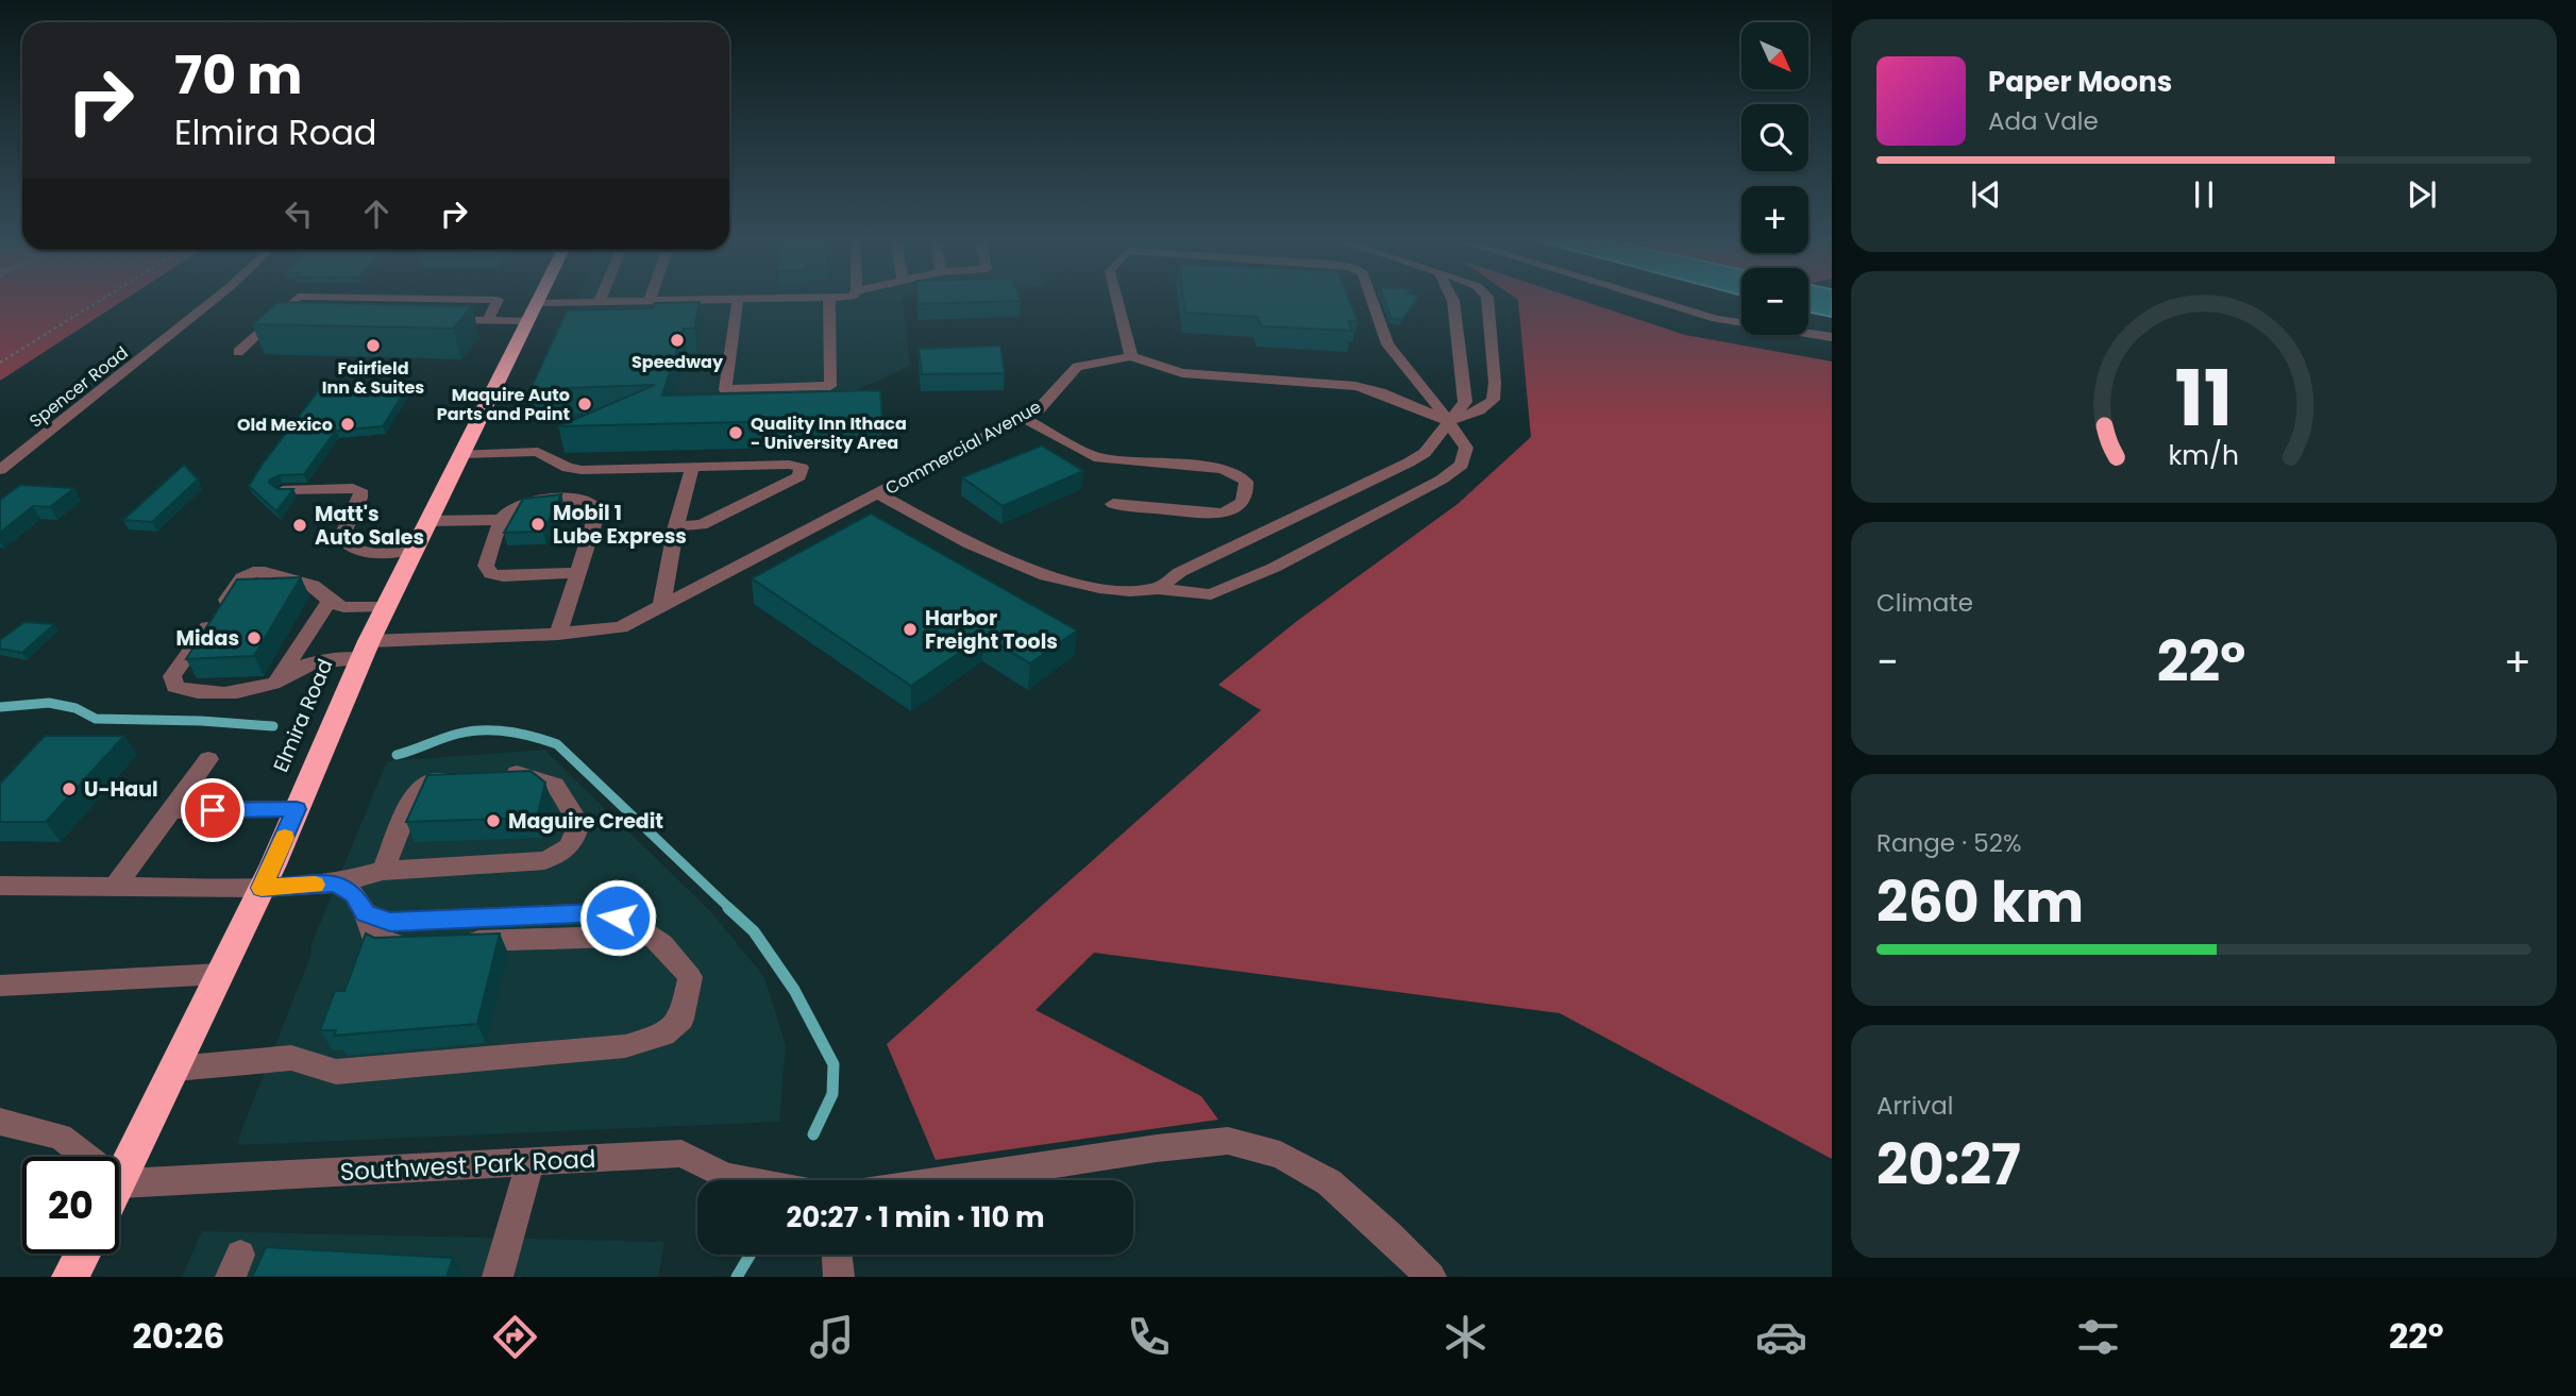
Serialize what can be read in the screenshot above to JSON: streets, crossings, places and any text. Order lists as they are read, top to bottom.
{
  "streets": {
    "highway": ["Elmira Road"],
    "street": ["Spencer Road", "Commercial Avenue", "Southwest Park Road"]
  },
  "crossings": [
    ["Commercial Avenue", "Elmira Road"],
    ["Elmira Road", "Southwest Park Road"]
  ],
  "places": [
    "Speedway",
    "Fairfield Inn & Suites",
    "Maquire Auto Parts and Paint",
    "Old Mexico",
    "Quality Inn Ithaca - University Area",
    "Mobil 1 Lube Express",
    "Matt's Auto Sales",
    "Harbor Freight Tools",
    "Midas",
    "U-Haul",
    "Maguire Credit"
  ],
  "north": "bottom right",
  "page": {
    "map_buttons": ["+", "−"],
    "turn": ["70 m", "Elmira Road"],
    "song": ["Paper Moons", "Ada Vale"],
    "tile": [
      "Climate",
      ["Range · 52%", "260 km"],
      ["Arrival", "20:27"]
    ],
    "heat": ["−", "22°", "+"],
    "limit": "20",
    "trip": "20:27 · 1 min · 110 m",
    "tabs": ["20:26", "22°"],
    "gauge": ["11", "km/h"]
  }
}
